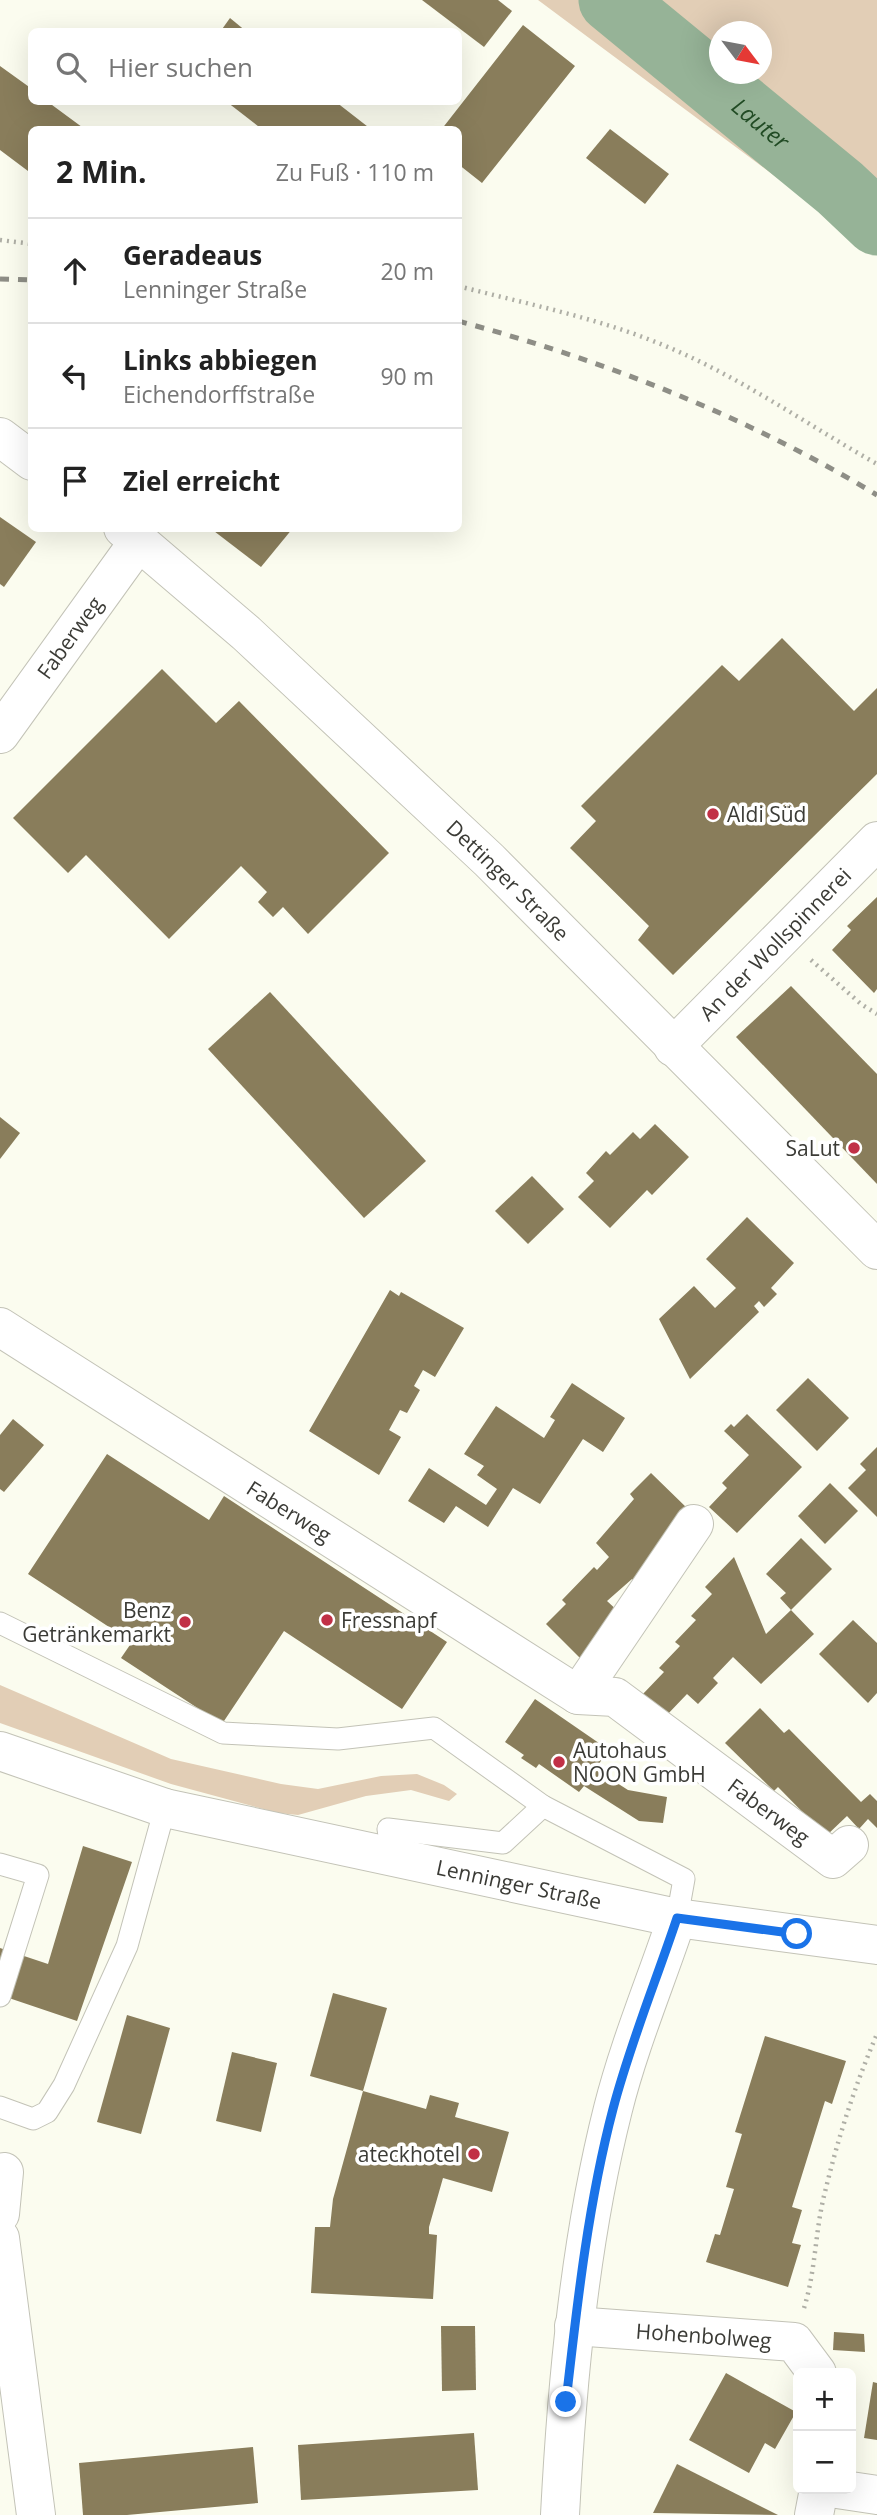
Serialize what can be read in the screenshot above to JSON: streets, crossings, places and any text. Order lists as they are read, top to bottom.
{
  "streets": {
    "street": [
      "Faberweg",
      "Dettinger Straße",
      "An der Wollspinnerei",
      "Lenninger Straße",
      "Hohenbolweg"
    ]
  },
  "crossings": [
    ["Faberweg", "Dettinger Straße"],
    ["Dettinger Straße", "An der Wollspinnerei"]
  ],
  "water": ["Lauter"],
  "places": [
    "Aldi Süd",
    "SaLut",
    "Fressnapf",
    "Benz Getränkemarkt",
    "Autohaus NOON GmbH",
    "ateckhotel"
  ],
  "north": "bottom right",
  "page": {
    "search": "Hier suchen",
    "heading": ["2 Min.", "Zu Fuß · 110 m"],
    "list": [
      ["Geradeaus", "Lenninger Straße", "20 m"],
      ["Links abbiegen", "Eichendorffstraße", "90 m"],
      "Ziel erreicht"
    ],
    "map_buttons": ["+", "−"]
  }
}
